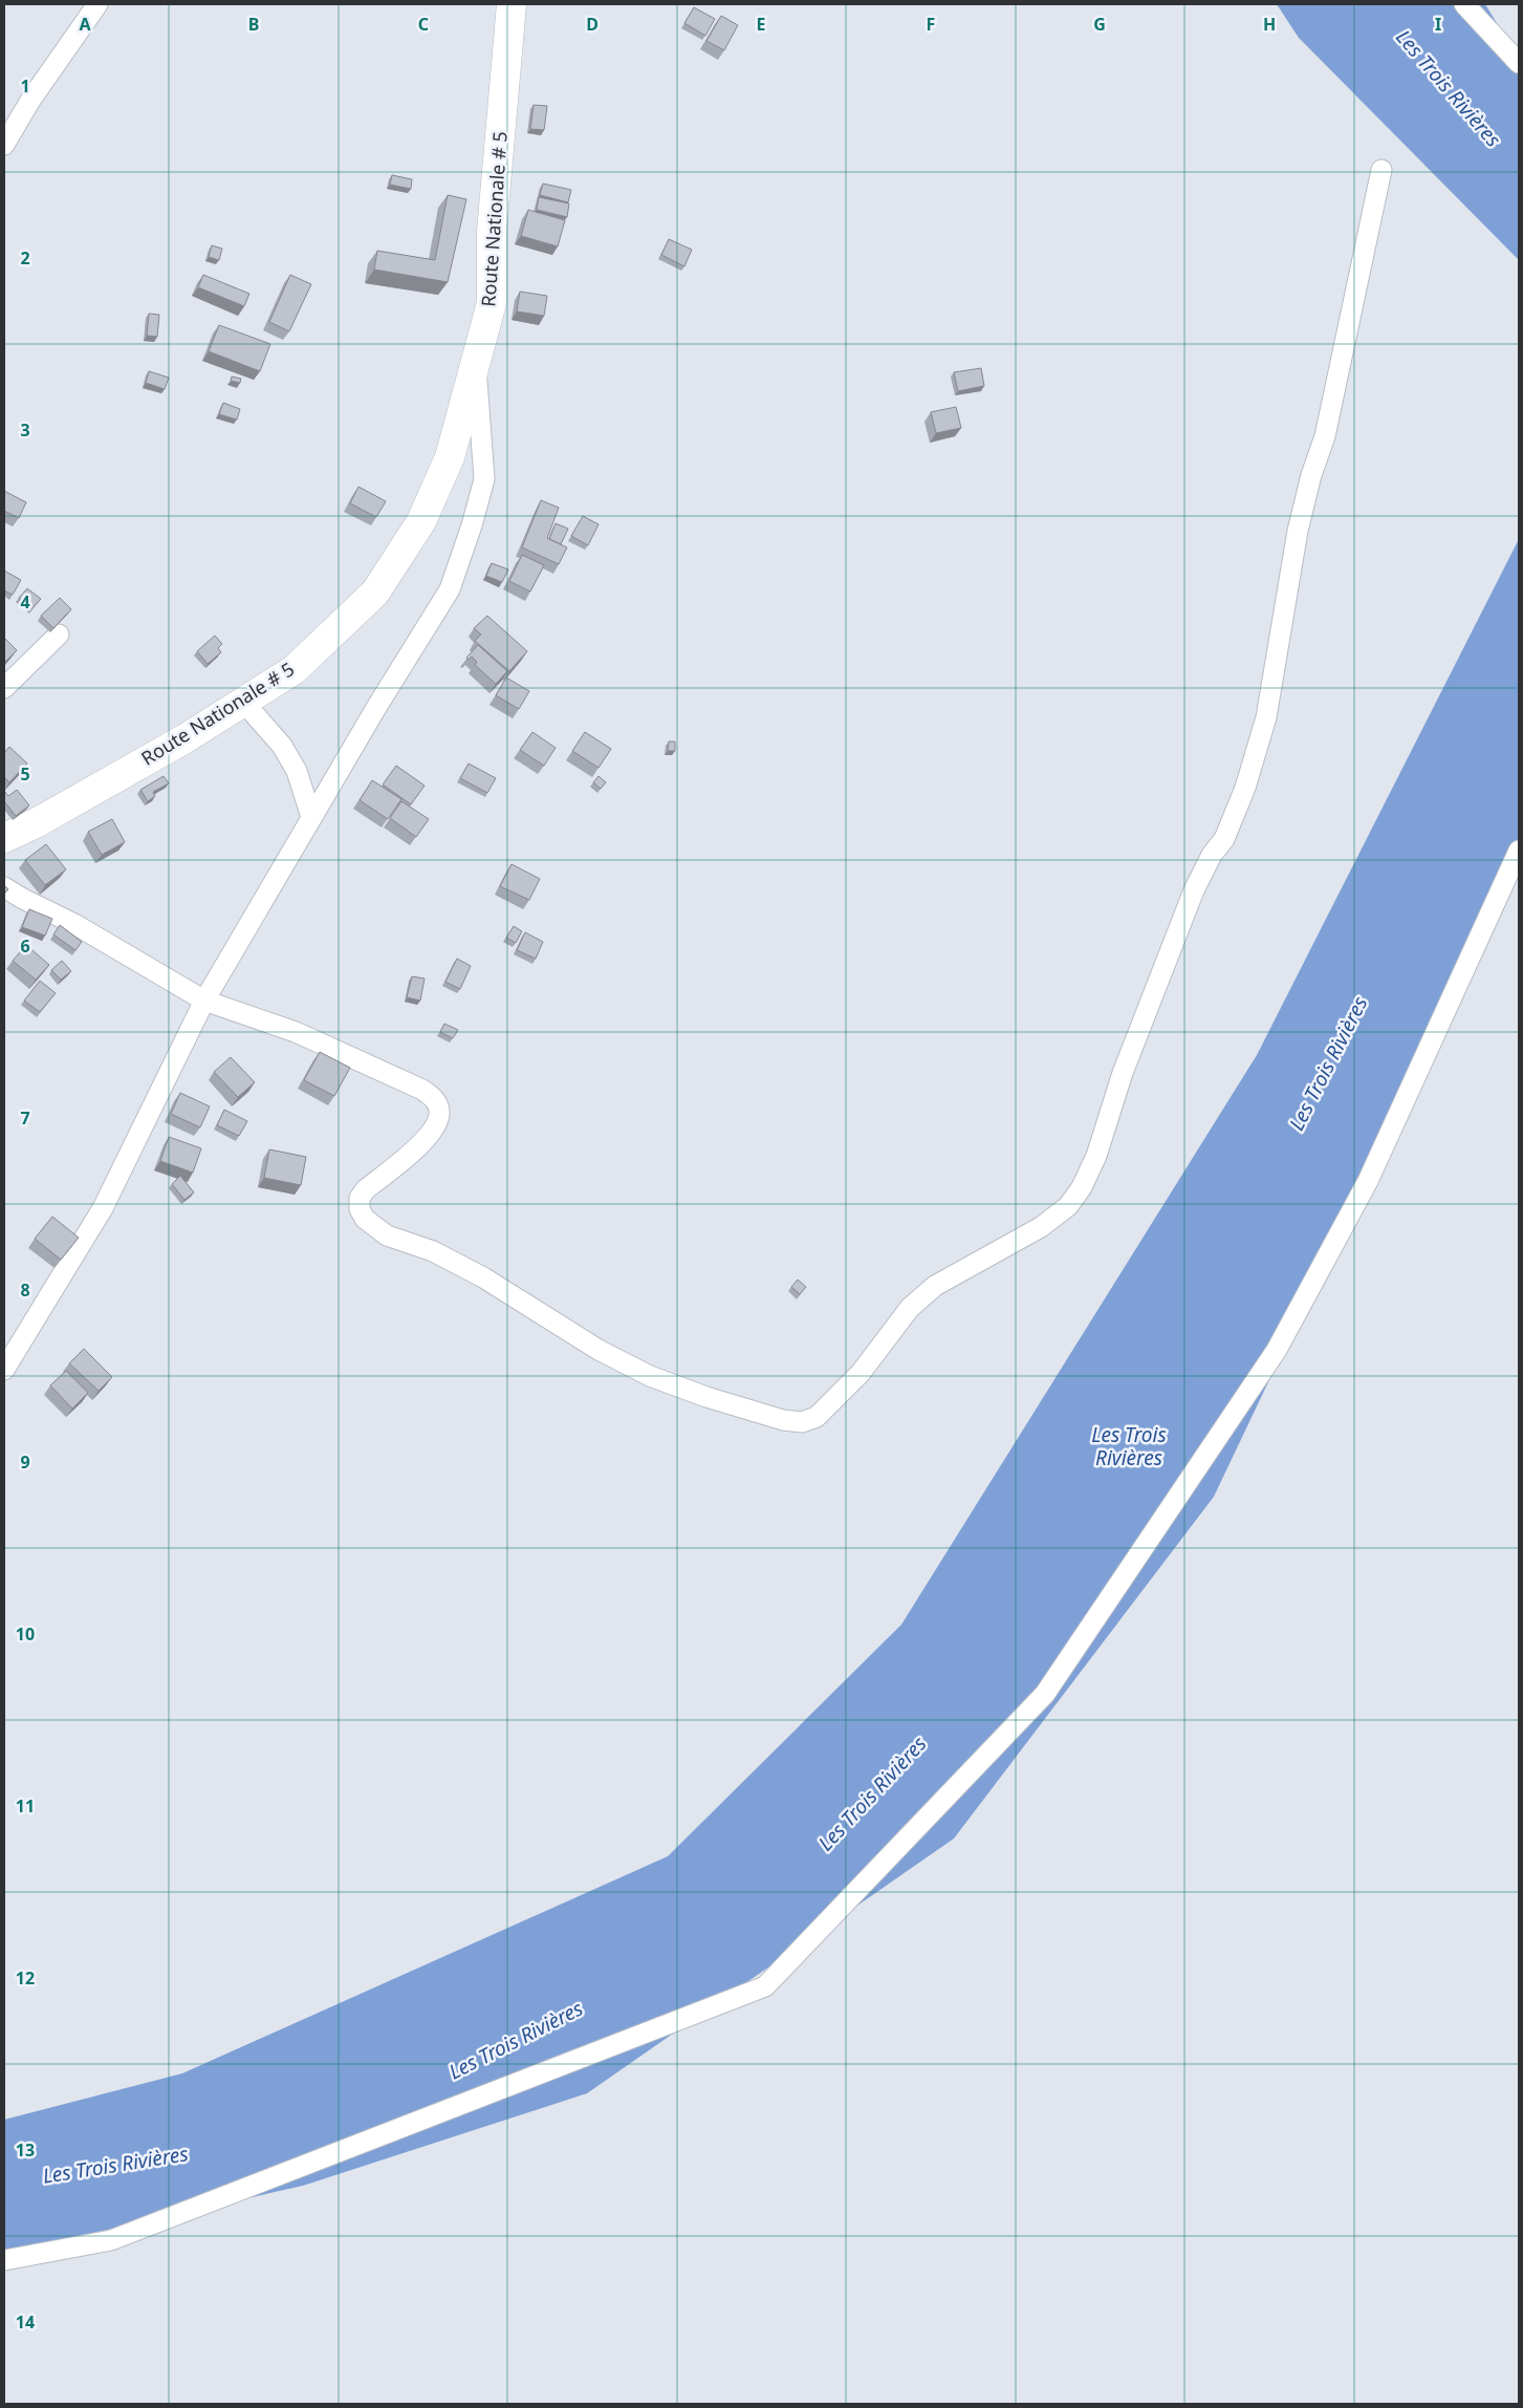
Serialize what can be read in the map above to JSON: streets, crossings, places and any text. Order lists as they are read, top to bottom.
{
  "streets": {
    "main road": ["Route Nationale # 5"]
  },
  "water": ["Les Trois Rivières"],
  "grid": {
    "columns": [
      "A",
      "B",
      "C",
      "D",
      "E",
      "F",
      "G",
      "H",
      "I"
    ],
    "rows": [
      "1",
      "2",
      "3",
      "4",
      "5",
      "6",
      "7",
      "8",
      "9",
      "10",
      "11",
      "12",
      "13",
      "14"
    ]
  }
}
